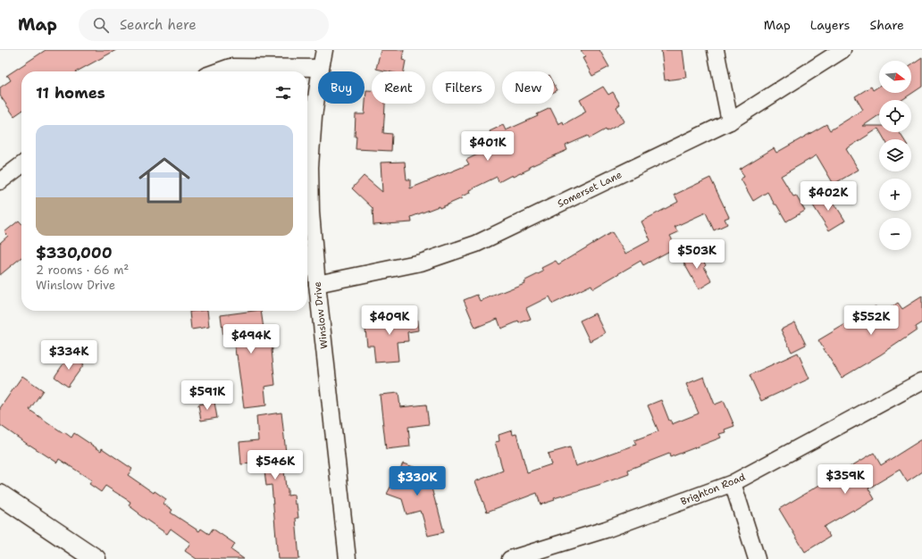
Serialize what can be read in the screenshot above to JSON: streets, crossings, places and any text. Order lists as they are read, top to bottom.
{
  "streets": {
    "street": ["Somerset Lane", "Winslow Drive", "Brighton Road"]
  },
  "crossings": [
    ["Somerset Lane", "Winslow Drive"]
  ],
  "north": "right",
  "page": {
    "header": "Map",
    "search": "Search here",
    "nav": ["Map", "Layers", "Share"],
    "map_buttons": ["+", "−"],
    "chip": [
      "Buy",
      "Rent",
      "Filters",
      "New"
    ],
    "heading": "11 homes",
    "list": [
      {
        "name": "$330,000",
        "note": "2 rooms · 66 m² · Winslow Drive"
      }
    ],
    "price": [
      "$401K",
      "$402K",
      "$503K",
      "$409K",
      "$552K",
      "$494K",
      "$334K",
      "$591K",
      "$546K",
      "$359K",
      "$330K"
    ]
  }
}
